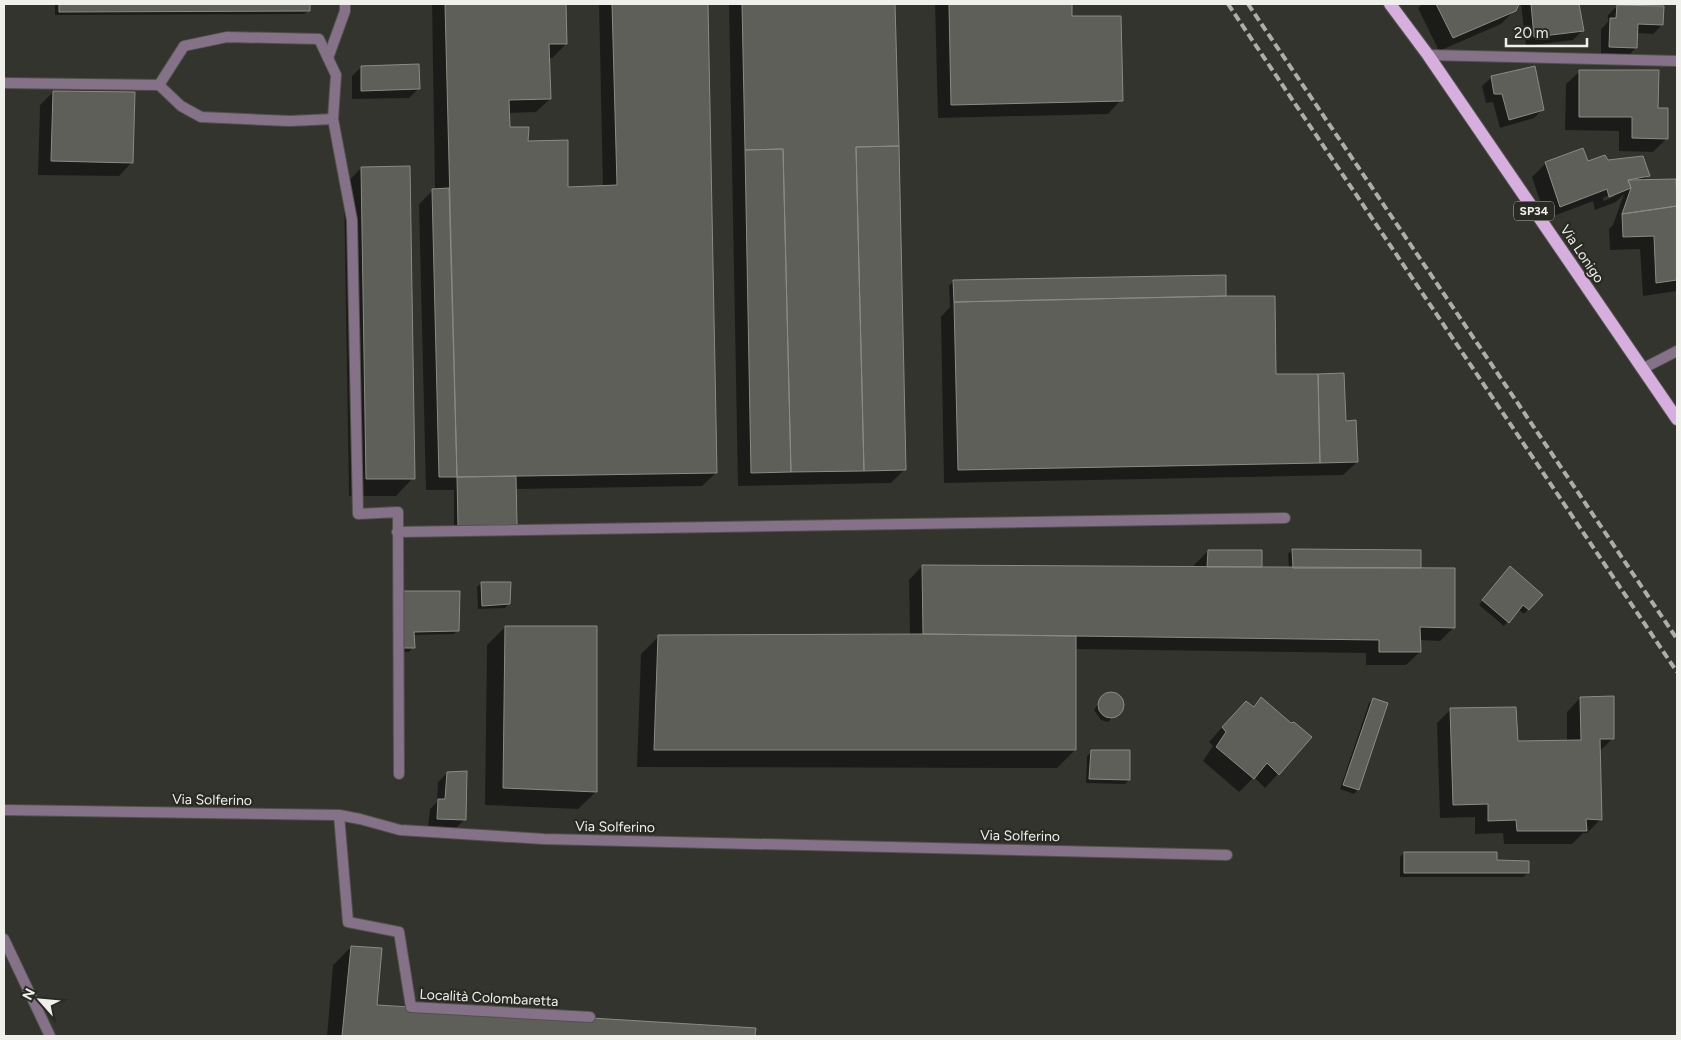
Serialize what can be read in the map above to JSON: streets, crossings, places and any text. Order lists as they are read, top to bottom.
{
  "streets": {
    "main road": ["SP34", "Via Lonigo"],
    "street": ["Via Solferino", "Località Colombaretta"]
  },
  "crossings": [
    ["Via Solferino", "Località Colombaretta"]
  ],
  "scale_bar": "20 m",
  "north": "top left"
}
